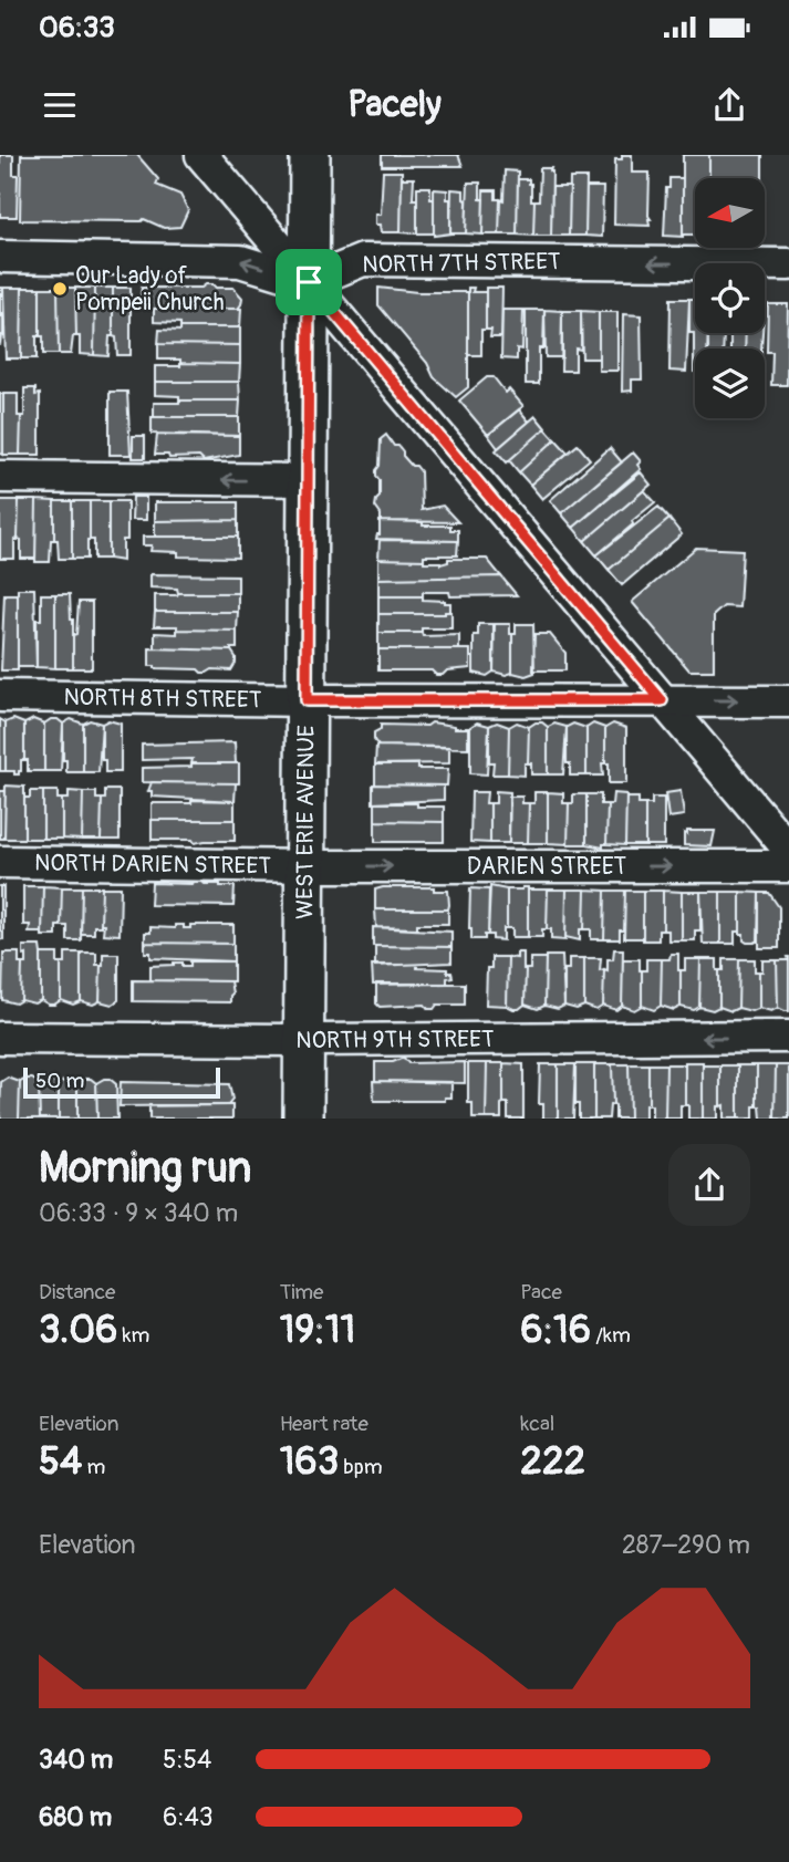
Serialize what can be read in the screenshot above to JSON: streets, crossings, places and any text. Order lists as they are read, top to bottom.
{
  "streets": {
    "main road": ["WEST ERIE AVENUE"],
    "street": [
      "NORTH 7TH STREET",
      "NORTH 8TH STREET",
      "NORTH DARIEN STREET",
      "DARIEN STREET",
      "NORTH 9TH STREET"
    ]
  },
  "crossings": [
    ["NORTH 7TH STREET", "WEST ERIE AVENUE"],
    ["NORTH 8TH STREET", "WEST ERIE AVENUE"],
    ["WEST ERIE AVENUE", "NORTH DARIEN STREET"],
    ["WEST ERIE AVENUE", "DARIEN STREET"],
    ["WEST ERIE AVENUE", "NORTH 9TH STREET"],
    ["NORTH DARIEN STREET", "DARIEN STREET"]
  ],
  "one_way": ["NORTH 7TH STREET", "DARIEN STREET", "NORTH 9TH STREET"],
  "places": ["Our Lady of Pompeii Church"],
  "scale_bar": "50 m",
  "north": "left",
  "page": {
    "status": "06:33",
    "header": "Pacely",
    "scale": "50 m",
    "heading": ["Morning run", "06:33 · 9 × 340 m"],
    "stats": [
      ["Distance", "3.06 km"],
      ["Time", "19:11"],
      ["Pace", "6:16 /km"],
      ["Elevation", "54 m"],
      ["Heart rate", "163 bpm"],
      ["kcal", "222"]
    ],
    "chart": ["Elevation", "287–290 m"],
    "list": [
      {
        "name": "340 m",
        "note": "5:54"
      },
      {
        "name": "680 m",
        "note": "6:43"
      }
    ]
  }
}
